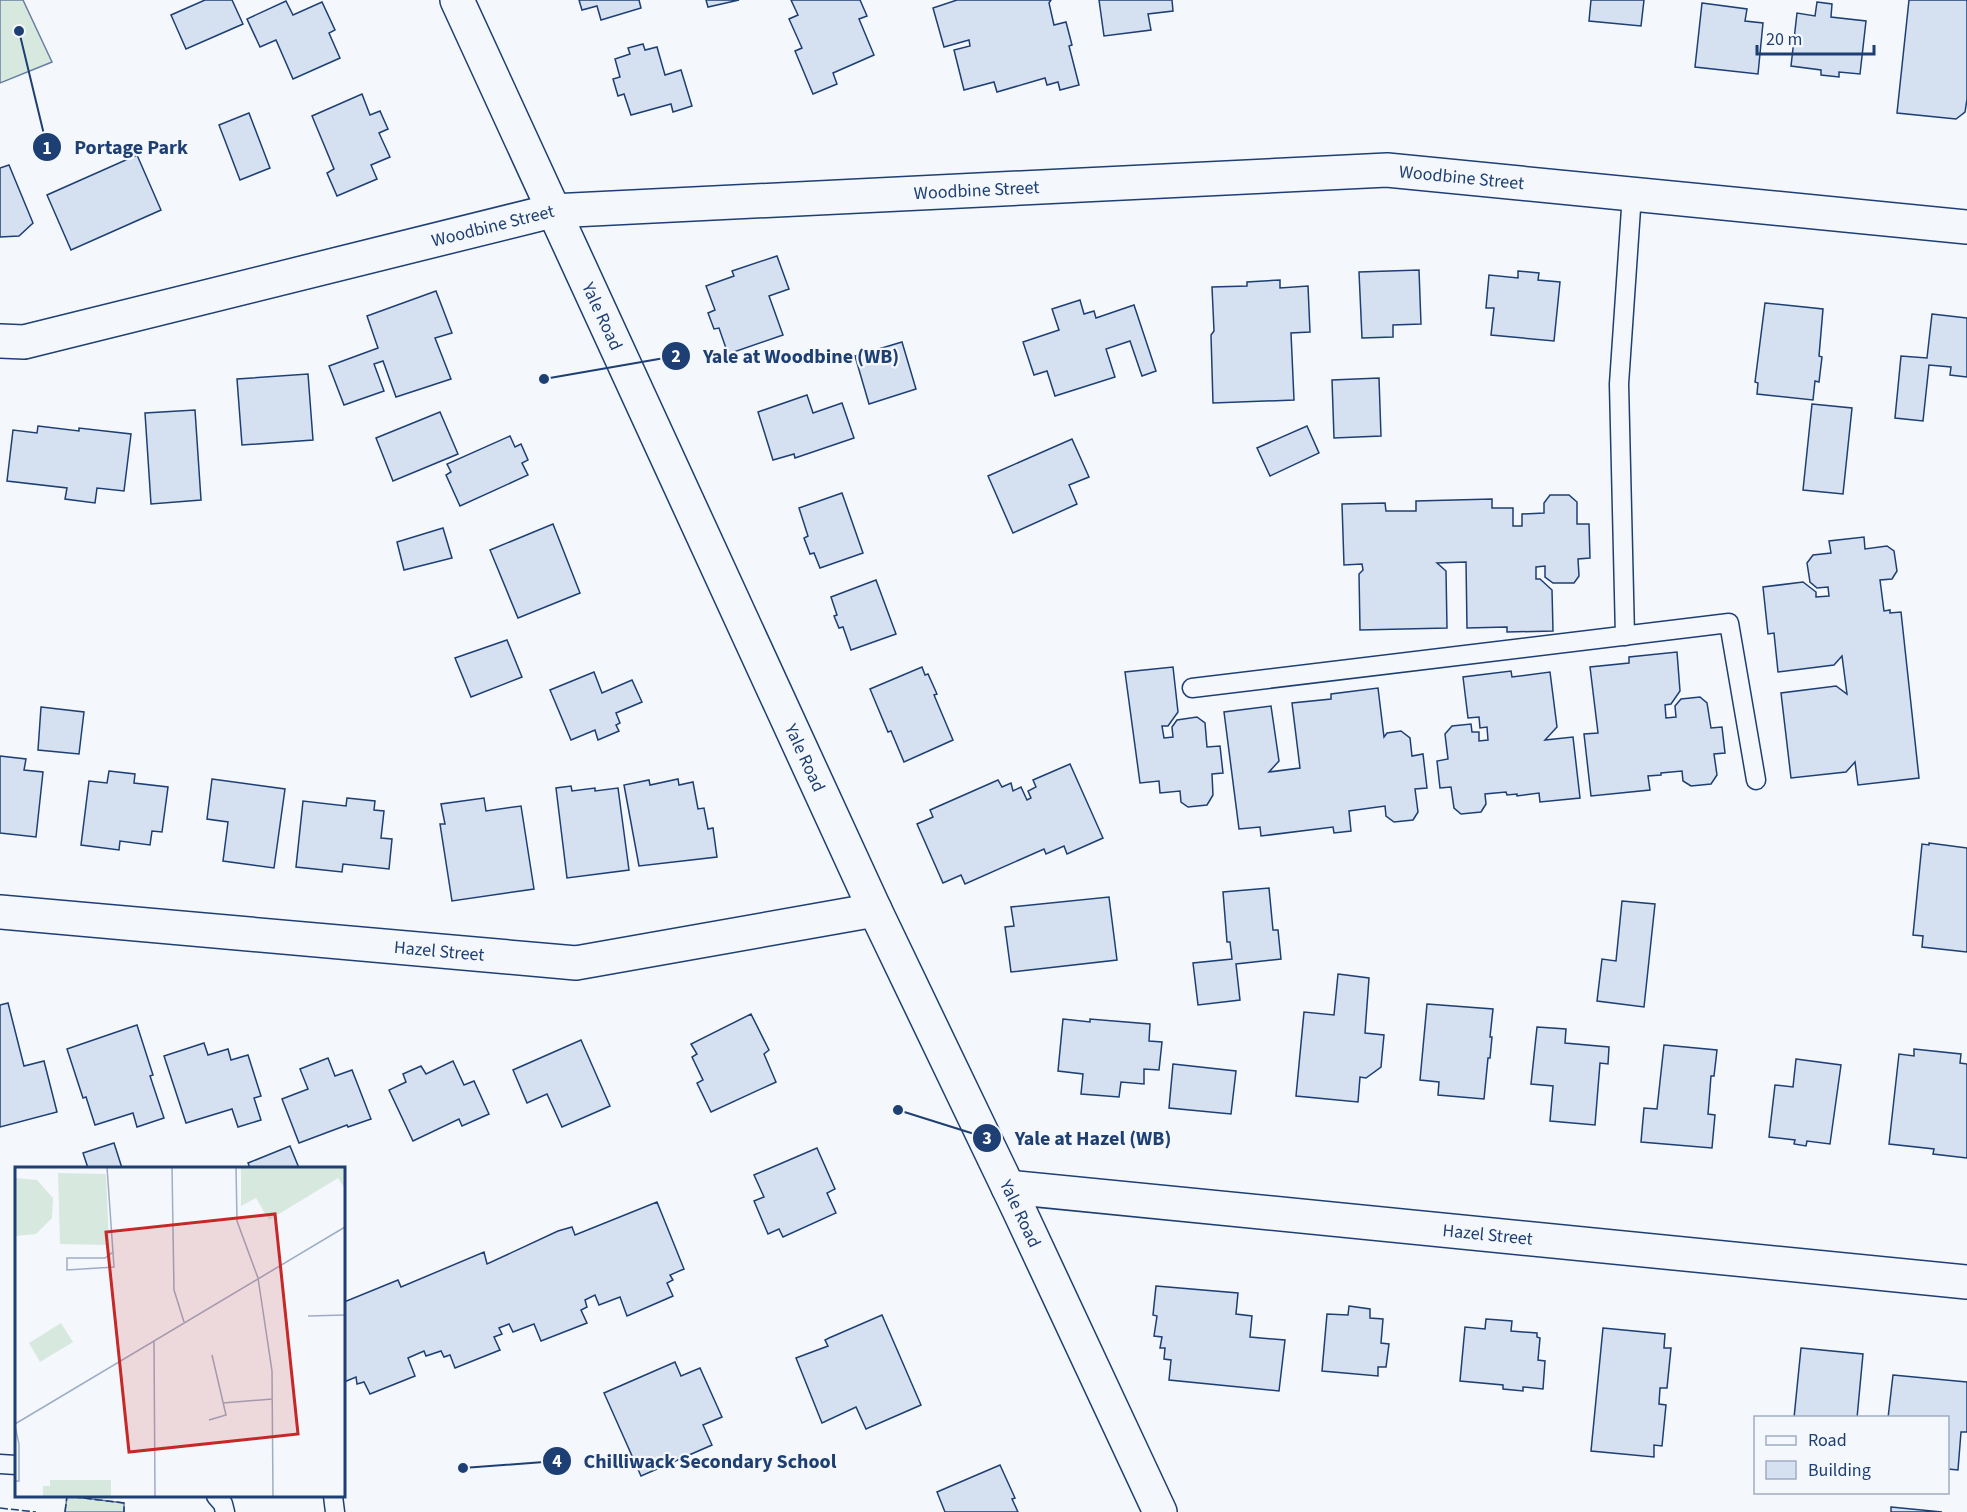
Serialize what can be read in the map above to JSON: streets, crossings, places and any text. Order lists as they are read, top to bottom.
{
  "streets": {
    "street": ["Woodbine Street", "Yale Road", "Hazel Street"]
  },
  "crossings": [
    ["Woodbine Street", "Yale Road"],
    ["Yale Road", "Hazel Street"]
  ],
  "places": [
    "Portage Park",
    "Yale at Woodbine (WB)",
    "Yale at Hazel (WB)",
    "Chilliwack Secondary School"
  ],
  "legend": ["Road", "Building"],
  "scale_bar": "20 m"
}
